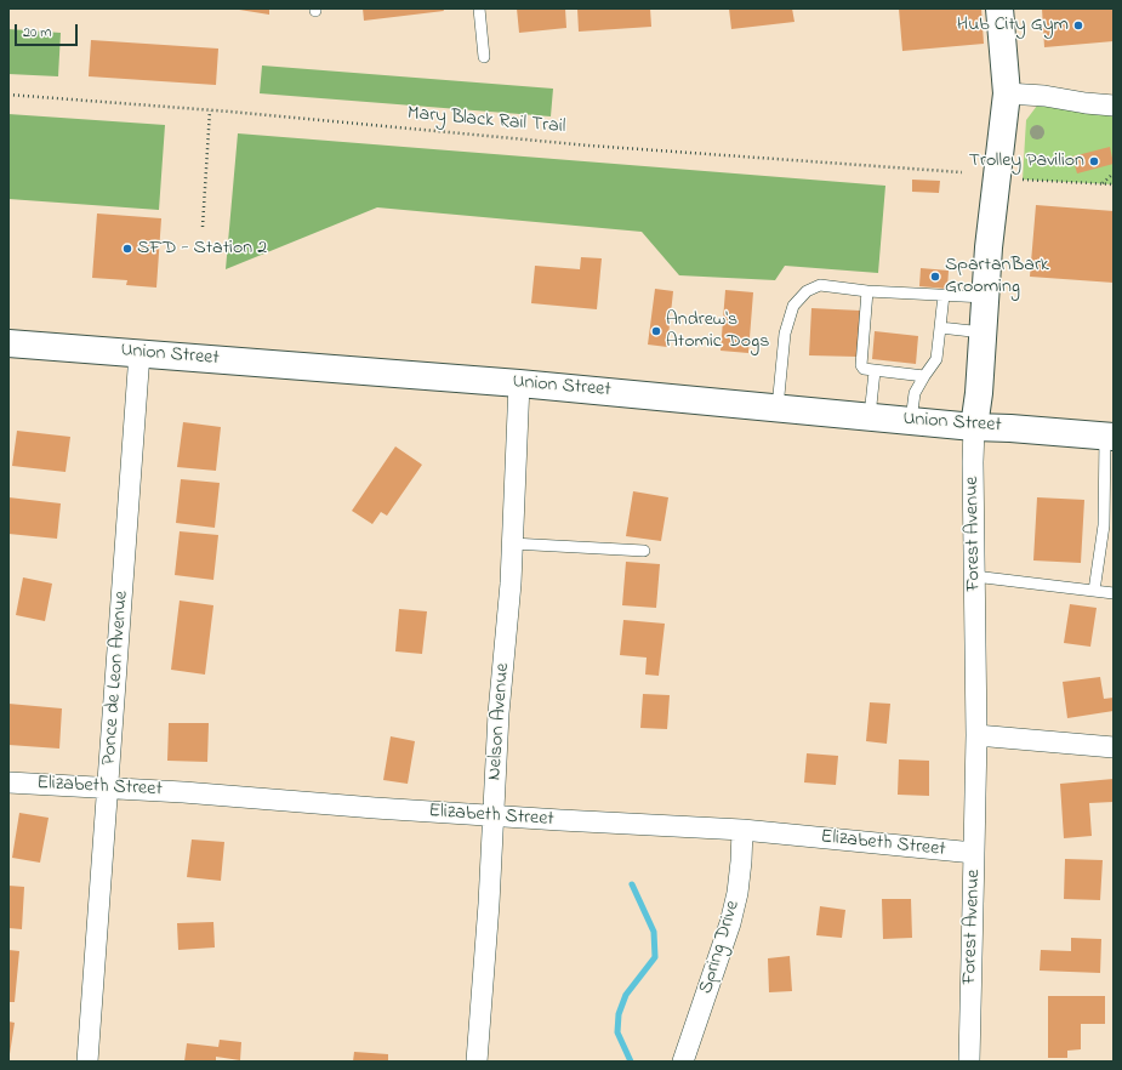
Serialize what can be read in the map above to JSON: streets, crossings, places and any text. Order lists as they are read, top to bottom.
{
  "streets": {
    "main road": ["Union Street", "Forest Avenue"],
    "street": [
      "Ponce de Leon Avenue",
      "Nelson Avenue",
      "Elizabeth Street",
      "Spring Drive"
    ],
    "path": ["Mary Black Rail Trail"]
  },
  "crossings": [
    ["Union Street", "Forest Avenue"],
    ["Union Street", "Ponce de Leon Avenue"],
    ["Union Street", "Nelson Avenue"],
    ["Forest Avenue", "Elizabeth Street"],
    ["Ponce de Leon Avenue", "Elizabeth Street"],
    ["Nelson Avenue", "Elizabeth Street"],
    ["Elizabeth Street", "Spring Drive"]
  ],
  "places": [
    "Hub City Gym",
    "Trolley Pavilion",
    "SFD - Station 2",
    "SpartanBark Grooming",
    "Andrew's Atomic Dogs"
  ],
  "scale_bar": "20 m"
}
